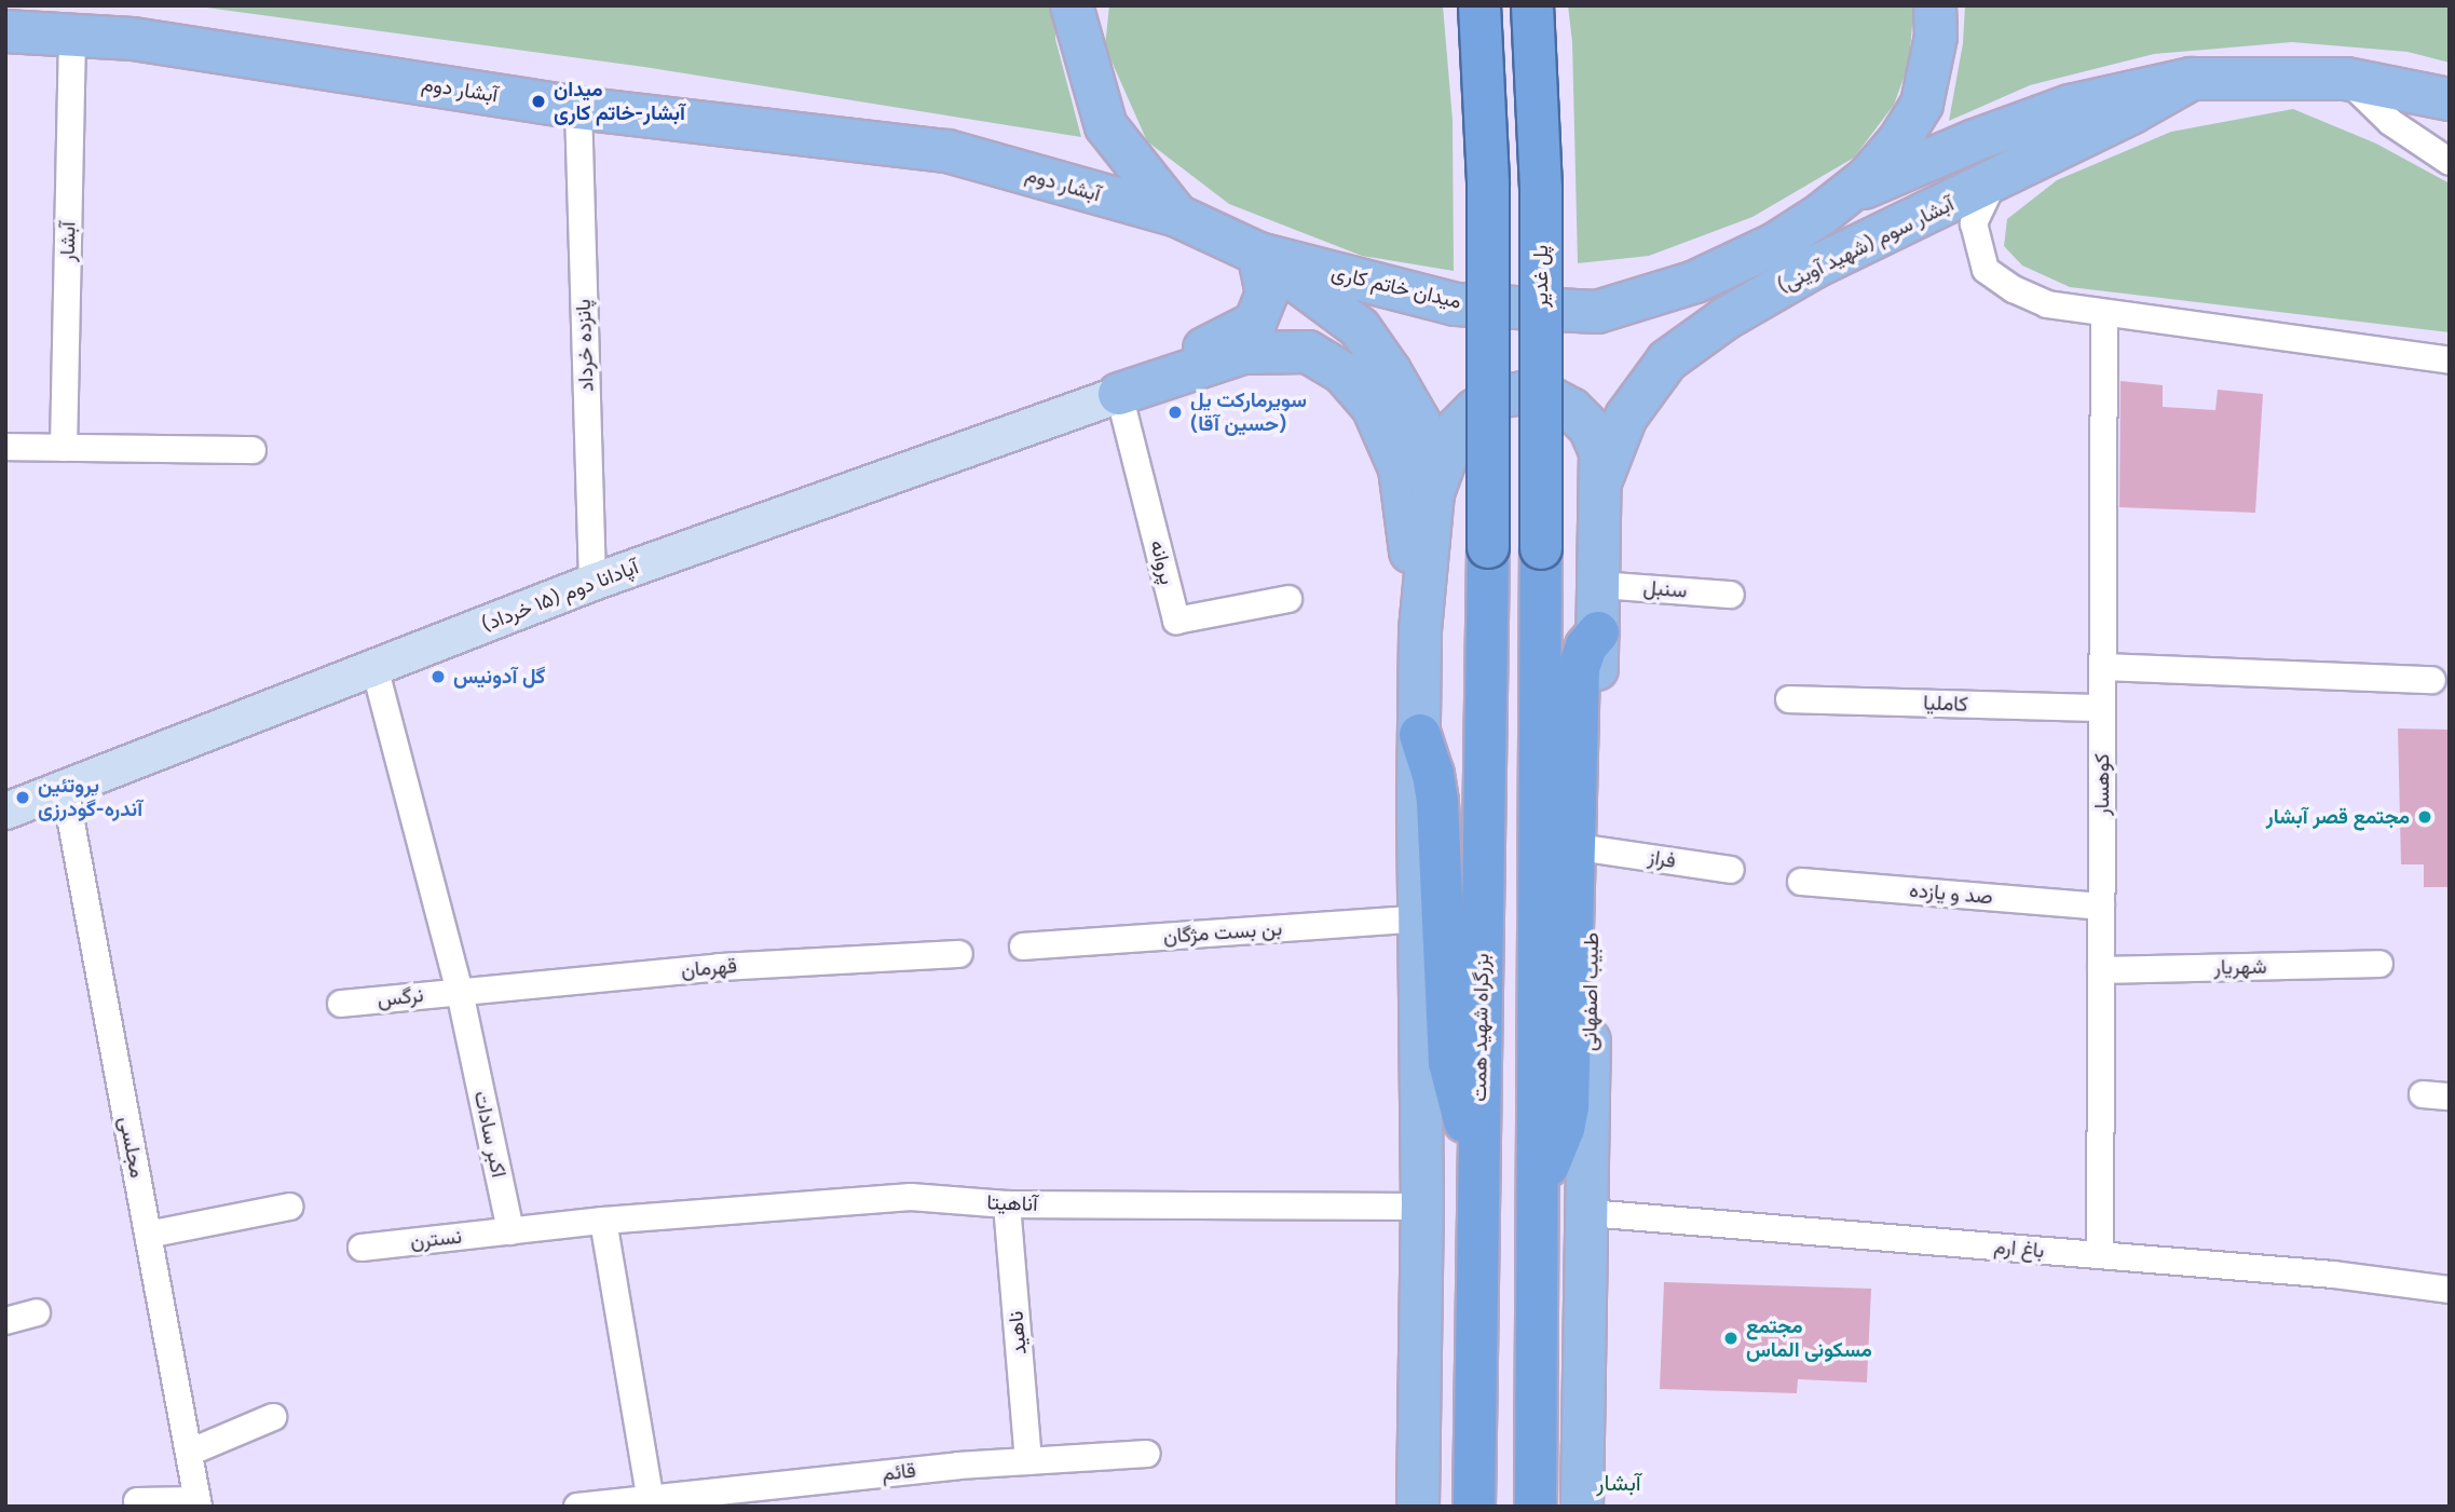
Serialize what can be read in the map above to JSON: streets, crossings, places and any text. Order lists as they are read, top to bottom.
{
  "streets": {
    "highway": ["پل غدیر", "بزرگراه شهید همت"],
    "main road": [
      "آبشار دوم",
      "آبشار سوم (شهید آوینی)",
      "میدان خاتم کاری",
      "آپادانا دوم (۱۵ خرداد)",
      "طبیب اصفهانی"
    ],
    "street": [
      "آبشار",
      "پانزده خرداد",
      "پروانه",
      "سنبل",
      "کاملیا",
      "کوهسار",
      "فراز",
      "صد و یازده",
      "بن بست مژگان",
      "شهریار",
      "قهرمان",
      "نرگس",
      "اکبر سادات",
      "مجلسی",
      "آناهیتا",
      "نسترن",
      "باغ ارم",
      "ناهید",
      "قائم"
    ]
  },
  "crossings": [
    ["آبشار دوم", "آبشار"],
    ["آبشار دوم", "میدان خاتم کاری"],
    ["آبشار دوم", "پانزده خرداد"],
    ["آبشار سوم (شهید آوینی)", "میدان خاتم کاری"],
    ["آبشار سوم (شهید آوینی)", "طبیب اصفهانی"],
    ["پانزده خرداد", "آپادانا دوم (۱۵ خرداد)"],
    ["پروانه", "آپادانا دوم (۱۵ خرداد)"],
    ["سنبل", "طبیب اصفهانی"],
    ["آپادانا دوم (۱۵ خرداد)", "اکبر سادات"],
    ["آپادانا دوم (۱۵ خرداد)", "مجلسی"],
    ["کاملیا", "کوهسار"],
    ["کوهسار", "صد و یازده"],
    ["کوهسار", "شهریار"],
    ["کوهسار", "باغ ارم"],
    ["فراز", "طبیب اصفهانی"],
    ["قهرمان", "نرگس"],
    ["قهرمان", "اکبر سادات"],
    ["طبیب اصفهانی", "باغ ارم"],
    ["نرگس", "اکبر سادات"],
    ["اکبر سادات", "نسترن"],
    ["آناهیتا", "ناهید"],
    ["ناهید", "قائم"]
  ],
  "districts": ["آبشار"],
  "places": [
    "میدان آبشار-خاتم کاری",
    "سوپرمارکت پل (حسین آقا)",
    "گل آدونیس",
    "پروتئین آندره-گودرزی",
    "مجتمع قصر آبشار",
    "مجتمع مسکونی الماس"
  ]
}
